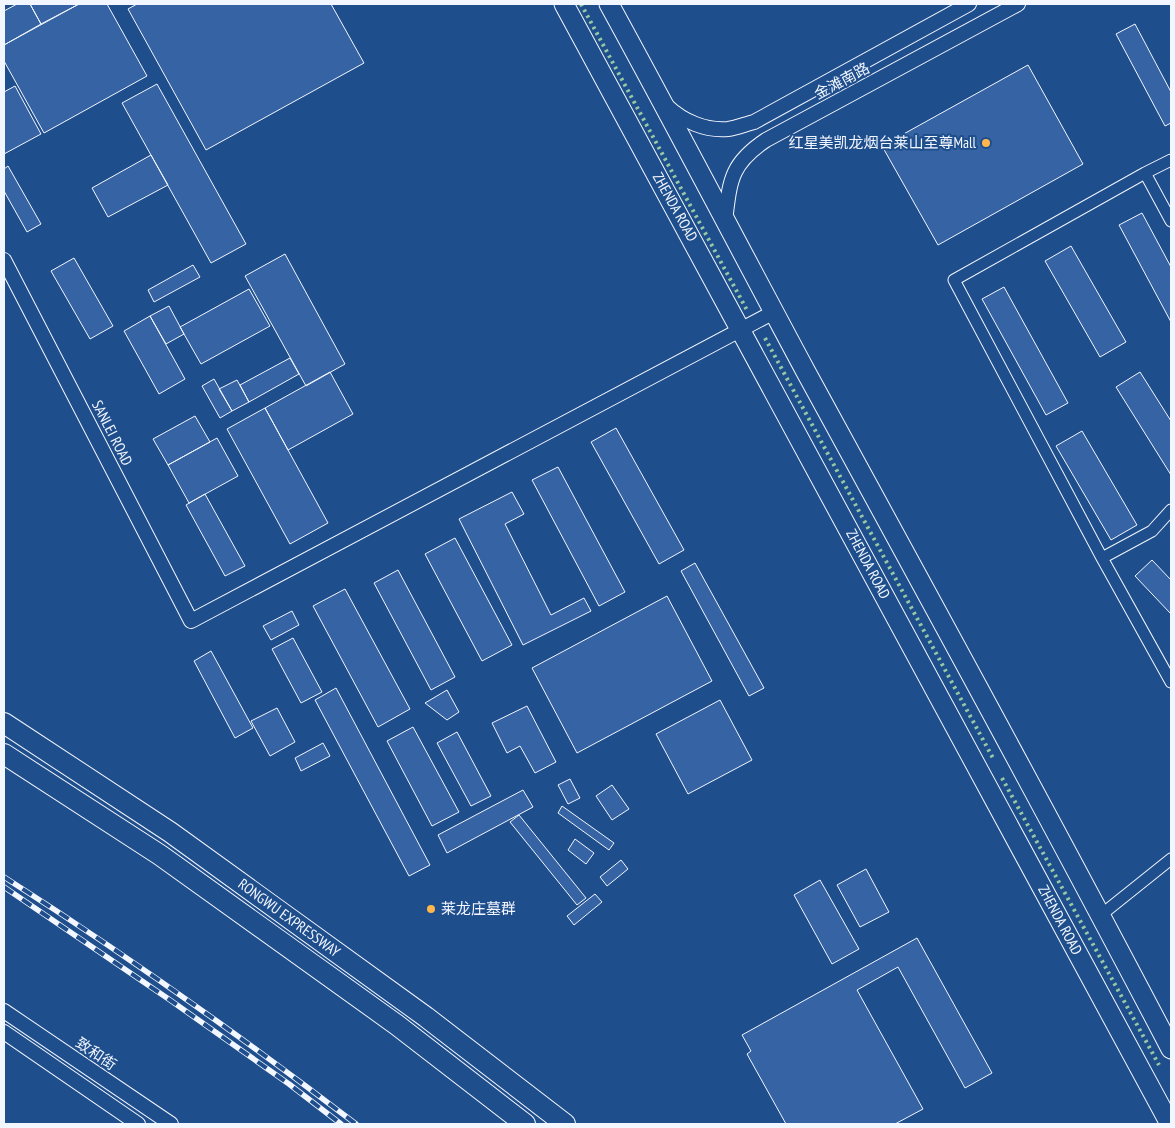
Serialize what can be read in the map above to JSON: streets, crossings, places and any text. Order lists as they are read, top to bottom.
{
  "streets": {
    "highway": ["ZHENDA ROAD", "RONGWU EXPRESSWAY"],
    "street": ["金滩南路", "SANLEI ROAD", "致和街"]
  },
  "crossings": [
    ["ZHENDA ROAD", "SANLEI ROAD"]
  ],
  "places": ["红星美凯龙烟台莱山至尊Mall", "莱龙庄墓群"]
}
